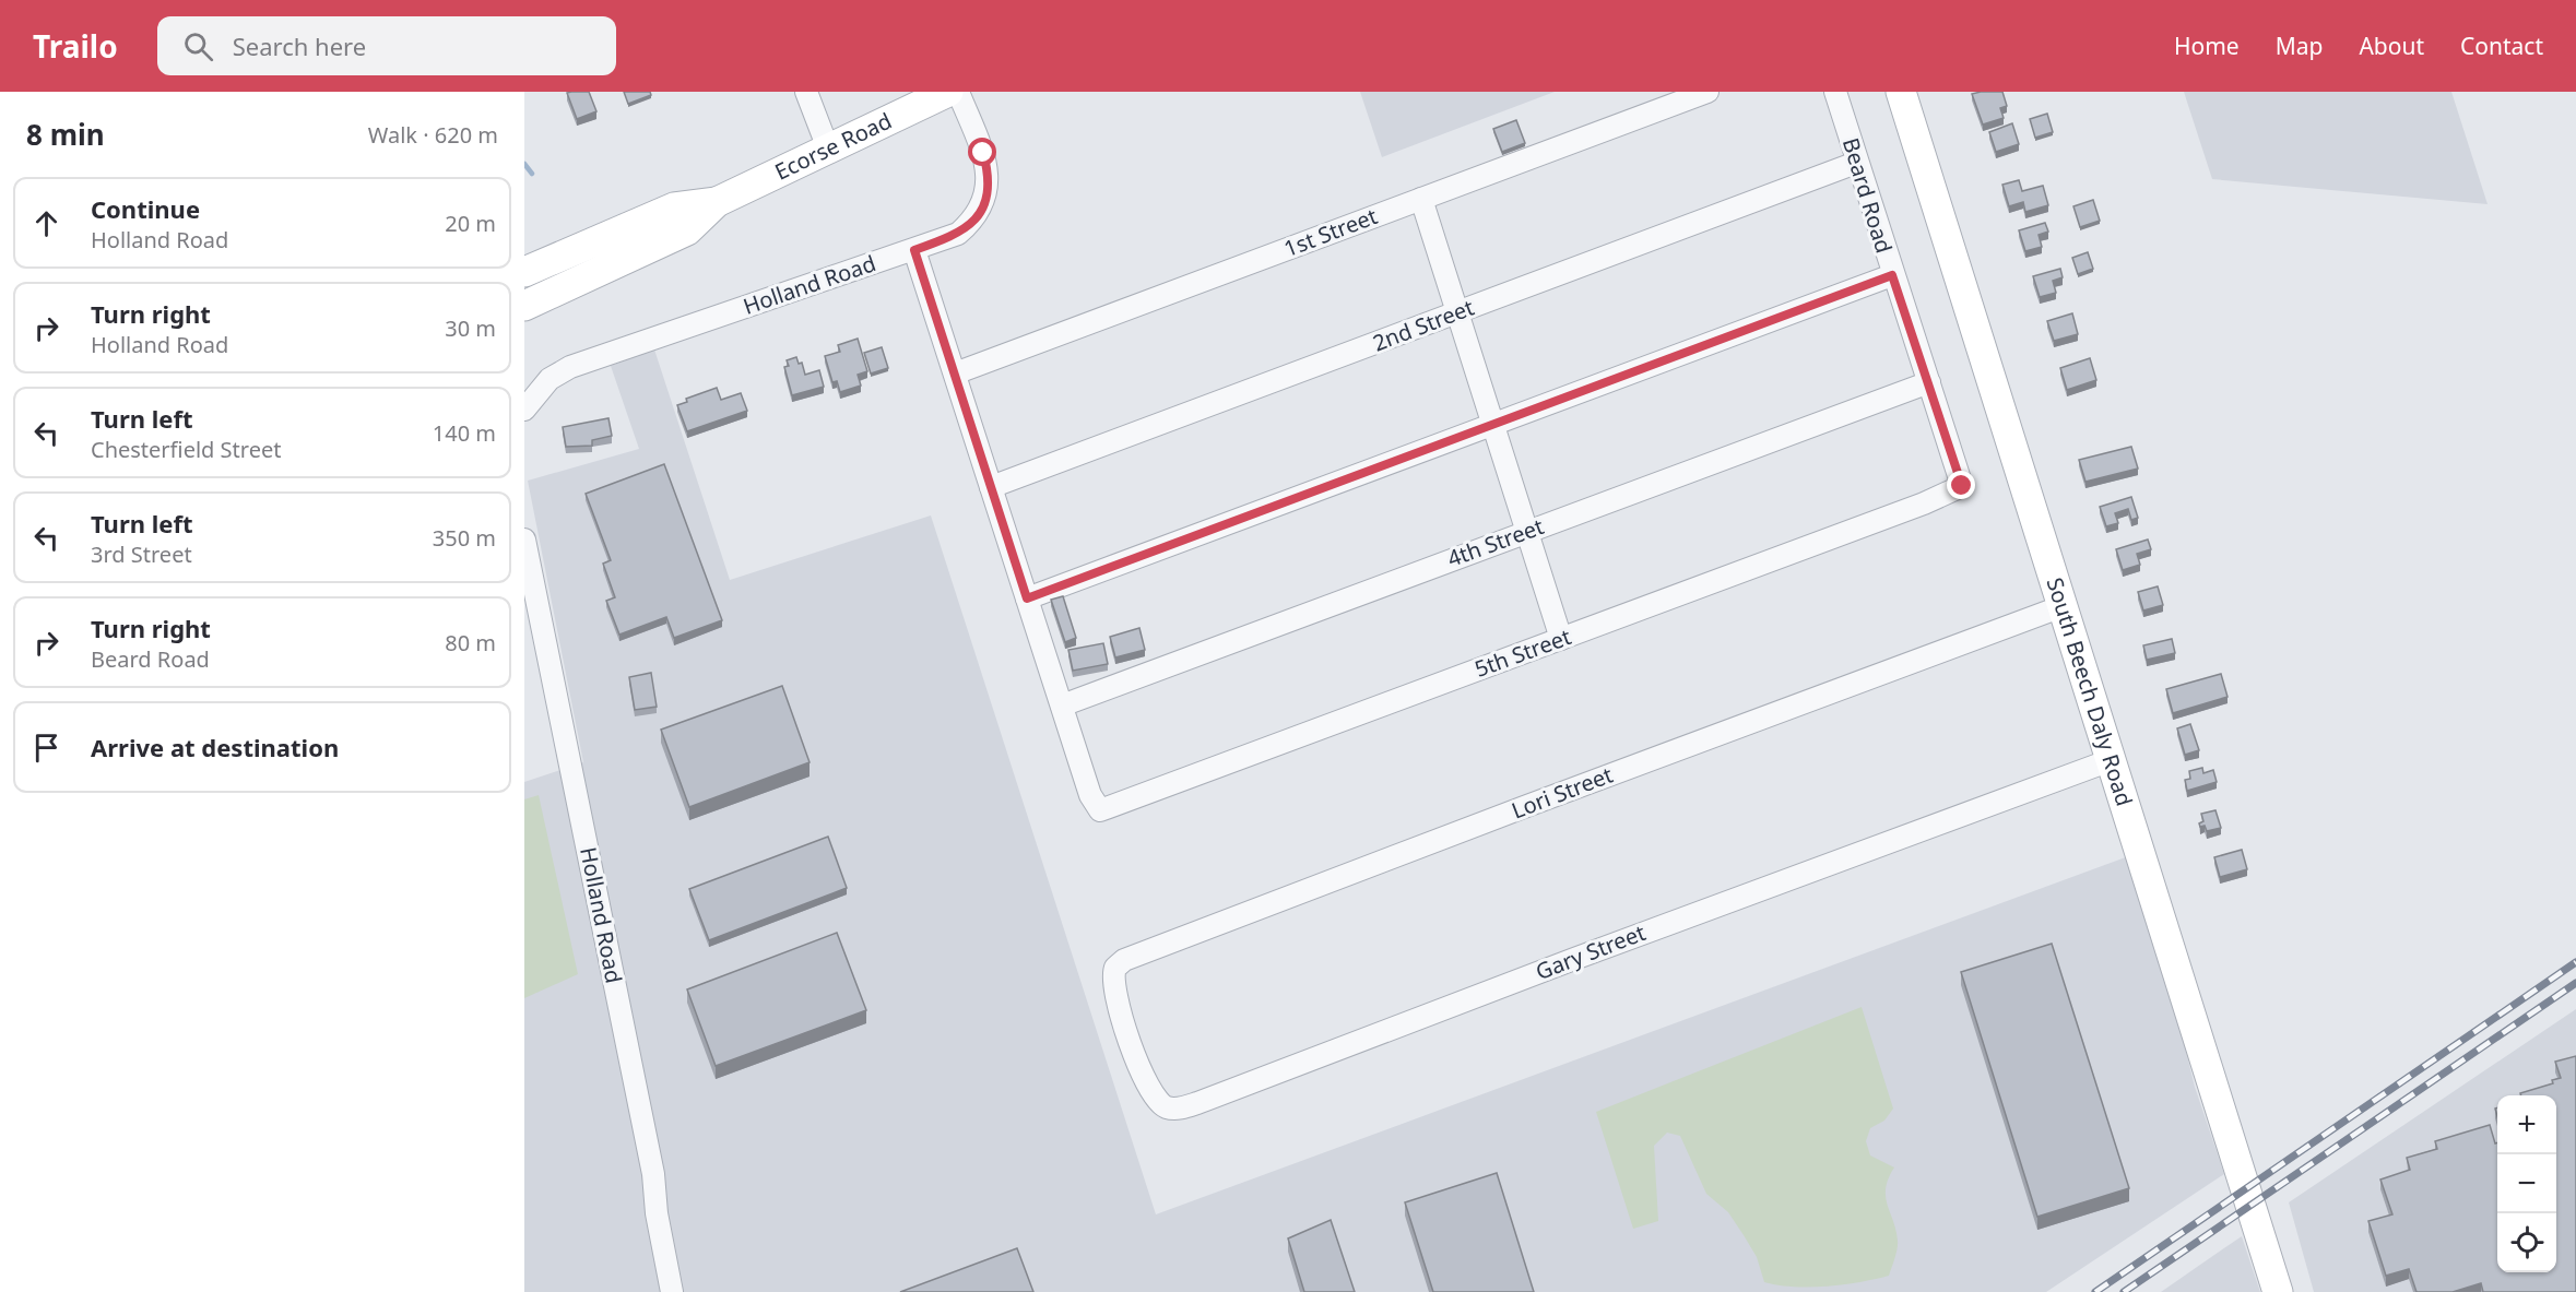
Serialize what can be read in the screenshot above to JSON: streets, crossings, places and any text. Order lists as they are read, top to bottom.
{
  "streets": {
    "street": [
      "Ecorse Road",
      "Beard Road",
      "1st Street",
      "Holland Road",
      "2nd Street",
      "4th Street",
      "5th Street",
      "South Beech Daly Road",
      "Lori Street",
      "Gary Street"
    ]
  },
  "crossings": [
    ["Beard Road", "2nd Street"],
    ["Beard Road", "4th Street"],
    ["Beard Road", "5th Street"],
    ["4th Street", "5th Street"],
    ["South Beech Daly Road", "Lori Street"],
    ["South Beech Daly Road", "Gary Street"],
    ["Lori Street", "Gary Street"]
  ],
  "page": {
    "header": "Trailo",
    "search": "Search here",
    "nav": [
      "Home",
      "Map",
      "About",
      "Contact"
    ],
    "heading": ["8 min", "Walk · 620 m"],
    "list": [
      ["Continue", "Holland Road", "20 m"],
      ["Turn right", "Holland Road", "30 m"],
      ["Turn left", "Chesterfield Street", "140 m"],
      ["Turn left", "3rd Street", "350 m"],
      ["Turn right", "Beard Road", "80 m"],
      "Arrive at destination"
    ],
    "map_buttons": ["+", "−"]
  }
}
